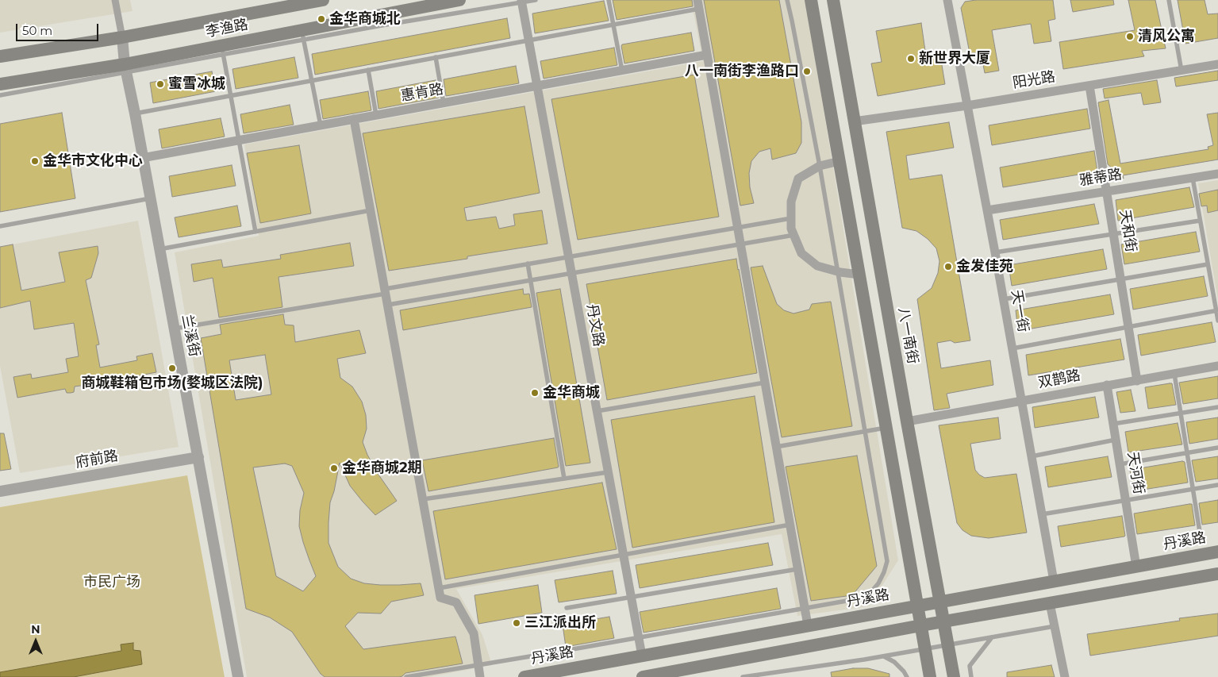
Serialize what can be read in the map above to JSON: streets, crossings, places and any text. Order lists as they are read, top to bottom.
{
  "streets": {
    "main road": ["李渔路", "八一南街", "丹溪路"],
    "street": [
      "阳光路",
      "惠肯路",
      "雅蒂路",
      "天和街",
      "天一街",
      "丹文路",
      "兰溪街",
      "双鹊路",
      "府前路",
      "天河街"
    ]
  },
  "crossings": [
    ["李渔路", "兰溪街"],
    ["阳光路", "天和街"],
    ["阳光路", "天一街"],
    ["阳光路", "八一南街"],
    ["惠肯路", "丹文路"],
    ["惠肯路", "兰溪街"],
    ["雅蒂路", "天和街"],
    ["雅蒂路", "天一街"],
    ["天和街", "双鹊路"],
    ["天一街", "双鹊路"],
    ["天一街", "丹溪路"],
    ["丹文路", "丹溪路"],
    ["兰溪街", "府前路"],
    ["八一南街", "双鹊路"],
    ["八一南街", "丹溪路"],
    ["双鹊路", "天河街"],
    ["天河街", "丹溪路"]
  ],
  "parks": ["市民广场"],
  "places": [
    "金华商城北",
    "清风公寓",
    "新世界大厦",
    "八一南街李渔路口",
    "蜜雪冰城",
    "金华市文化中心",
    "金发佳苑",
    "商城鞋箱包市场(婺城区法院)",
    "金华商城",
    "金华商城2期",
    "三江派出所"
  ],
  "scale_bar": "50 m",
  "north": "top"
}
